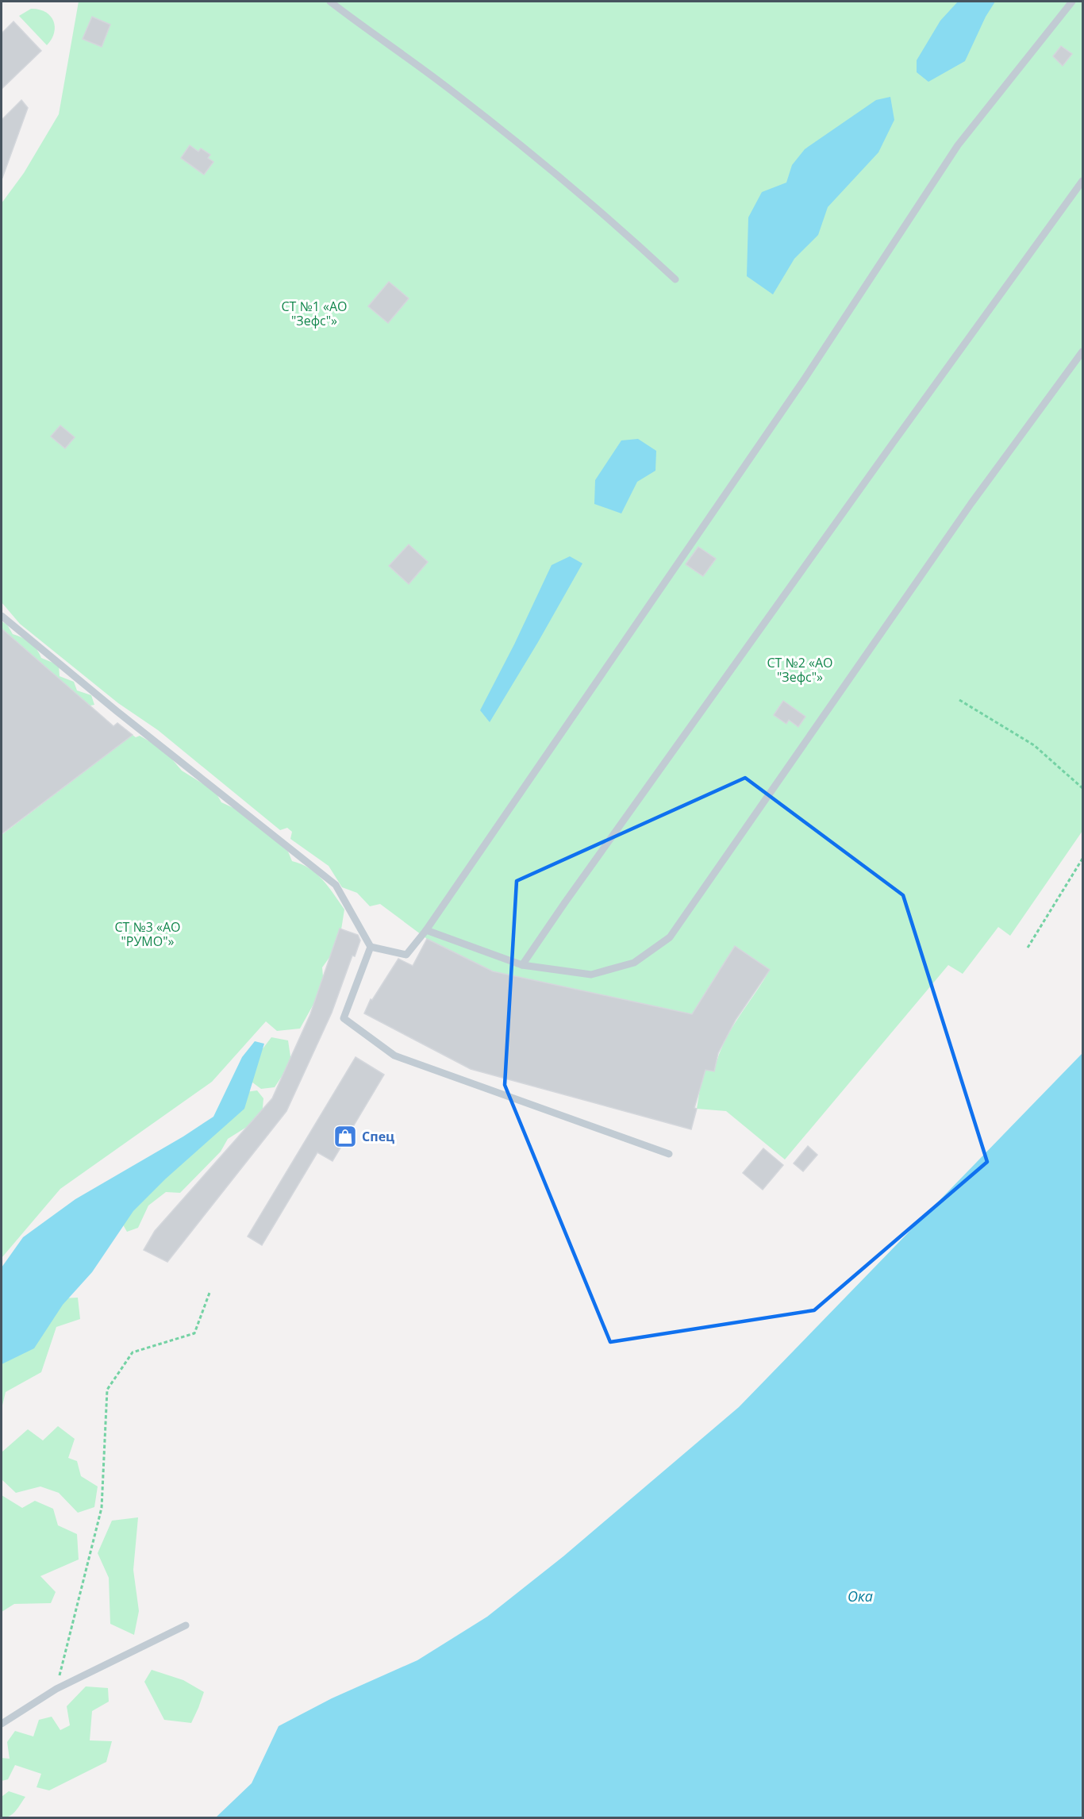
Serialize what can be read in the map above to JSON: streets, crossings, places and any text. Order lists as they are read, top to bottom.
{
  "water": ["Ока"],
  "parks": ["СТ №1 «АО \"Зефс\"»", "СТ №2 «АО \"Зефс\"»", "СТ №3 «АО \"РУМО\"»"],
  "places": {
    "shop": ["Спец"]
  }
}
